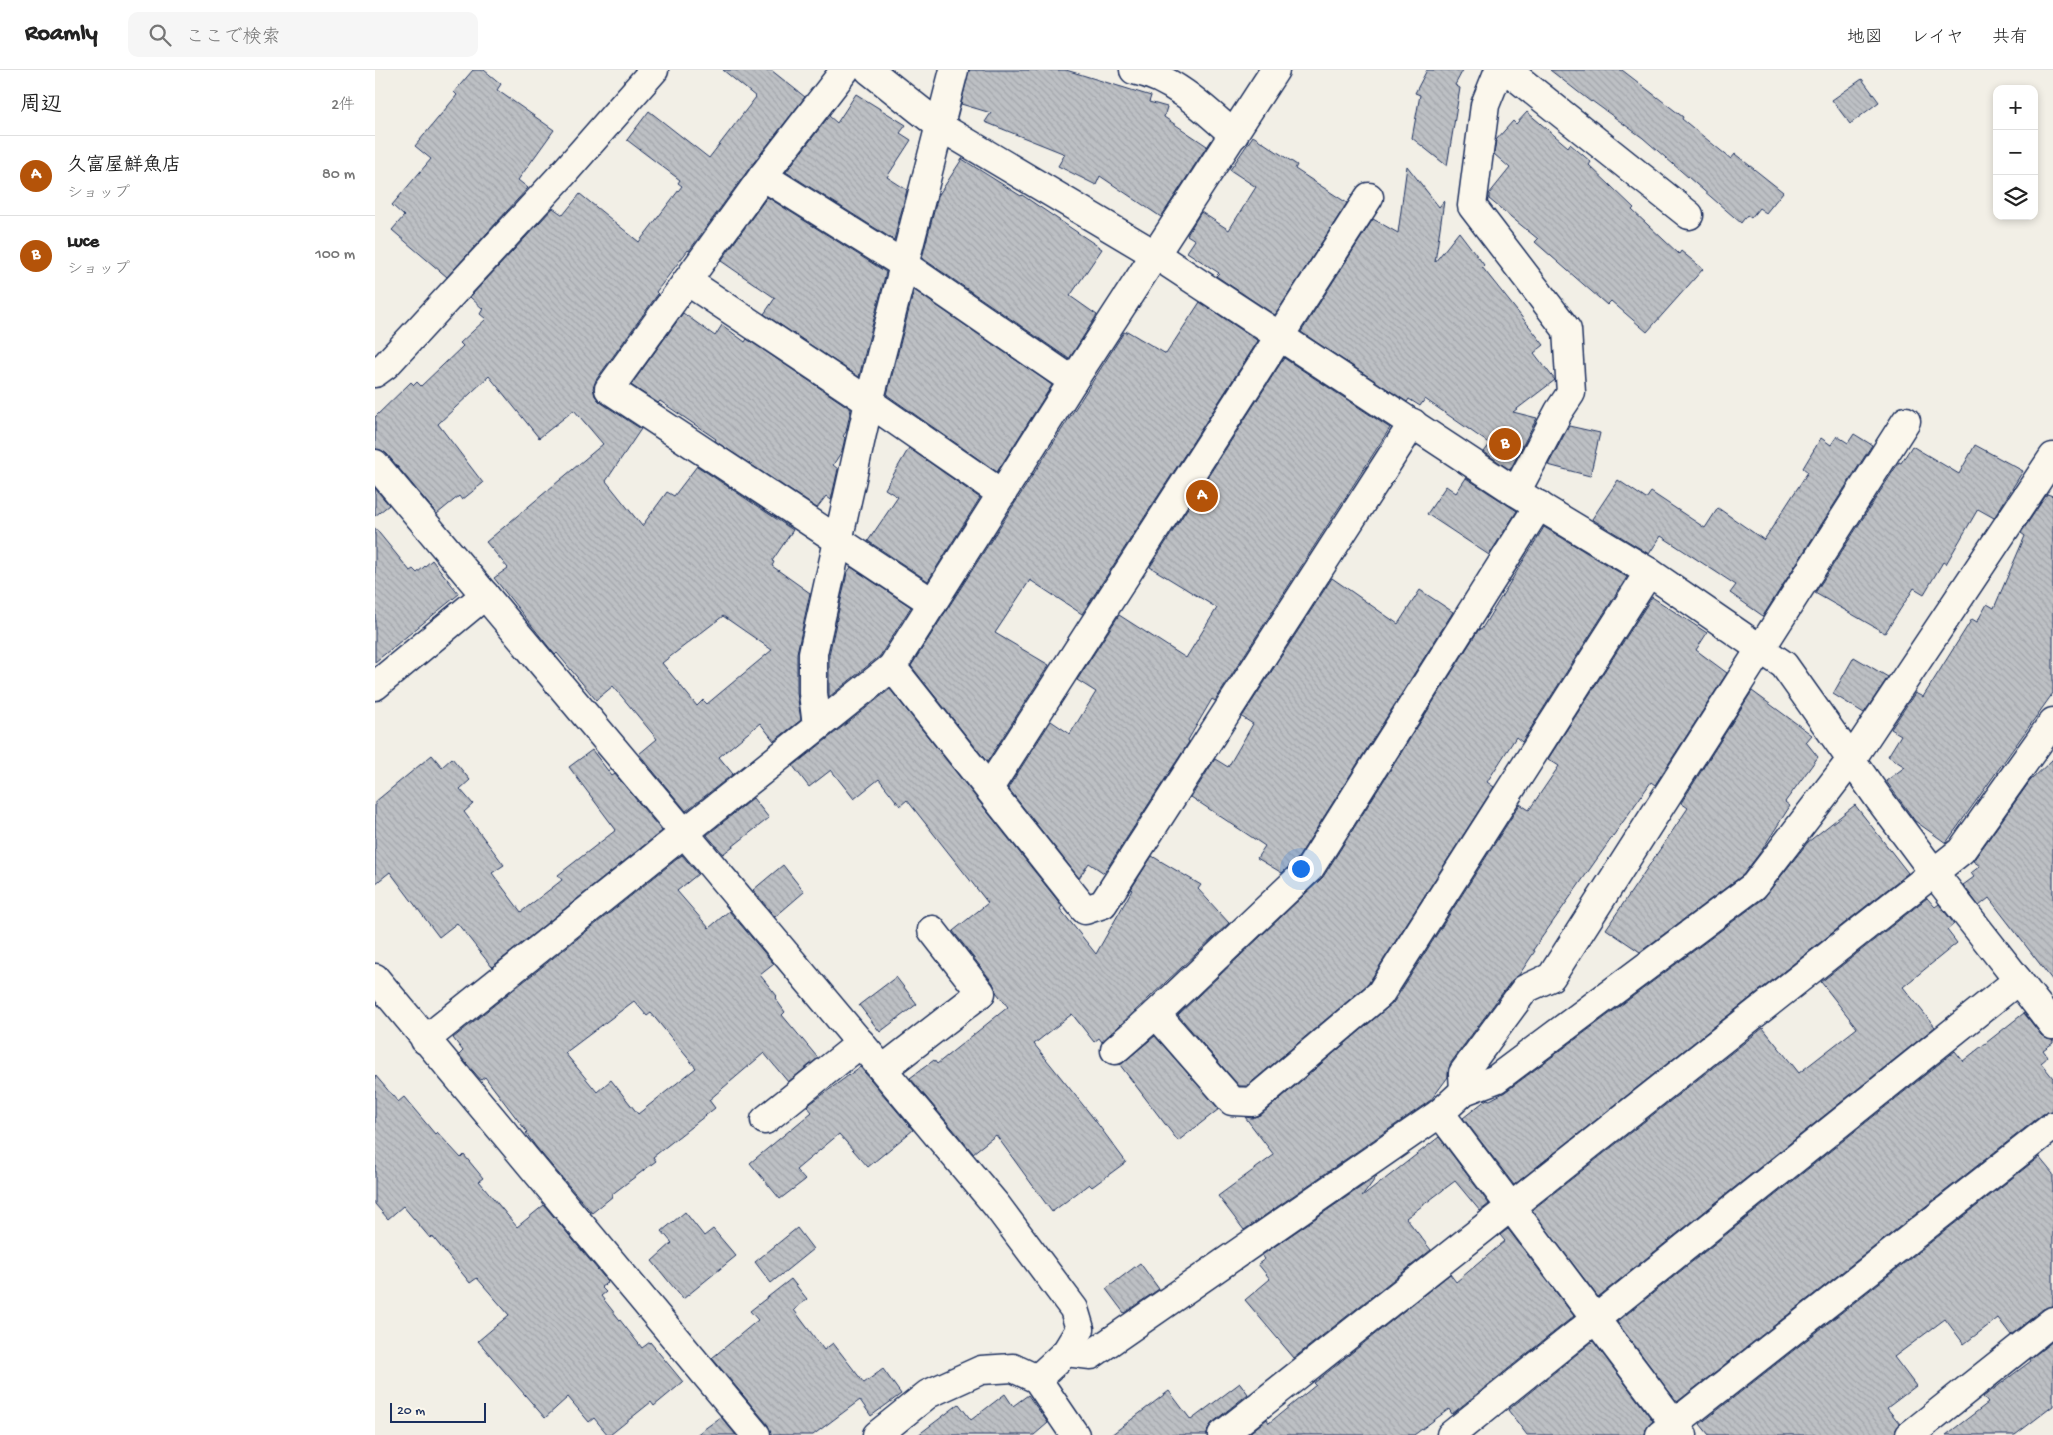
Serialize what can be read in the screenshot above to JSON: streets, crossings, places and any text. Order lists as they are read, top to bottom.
{
  "scale_bar": "20 m",
  "page": {
    "header": "Roamly",
    "search": "ここで検索",
    "nav": ["地図", "レイヤ", "共有"],
    "heading": ["周辺", "2件"],
    "map_buttons": ["+", "−"],
    "list": [
      {
        "mark": "A",
        "name": "久富屋鮮魚店",
        "note": "ショップ",
        "value": "80 m"
      },
      {
        "mark": "B",
        "name": "Luce",
        "note": "ショップ",
        "value": "100 m"
      }
    ],
    "pins": ["B", "A"],
    "scale": "20 m"
  }
}
